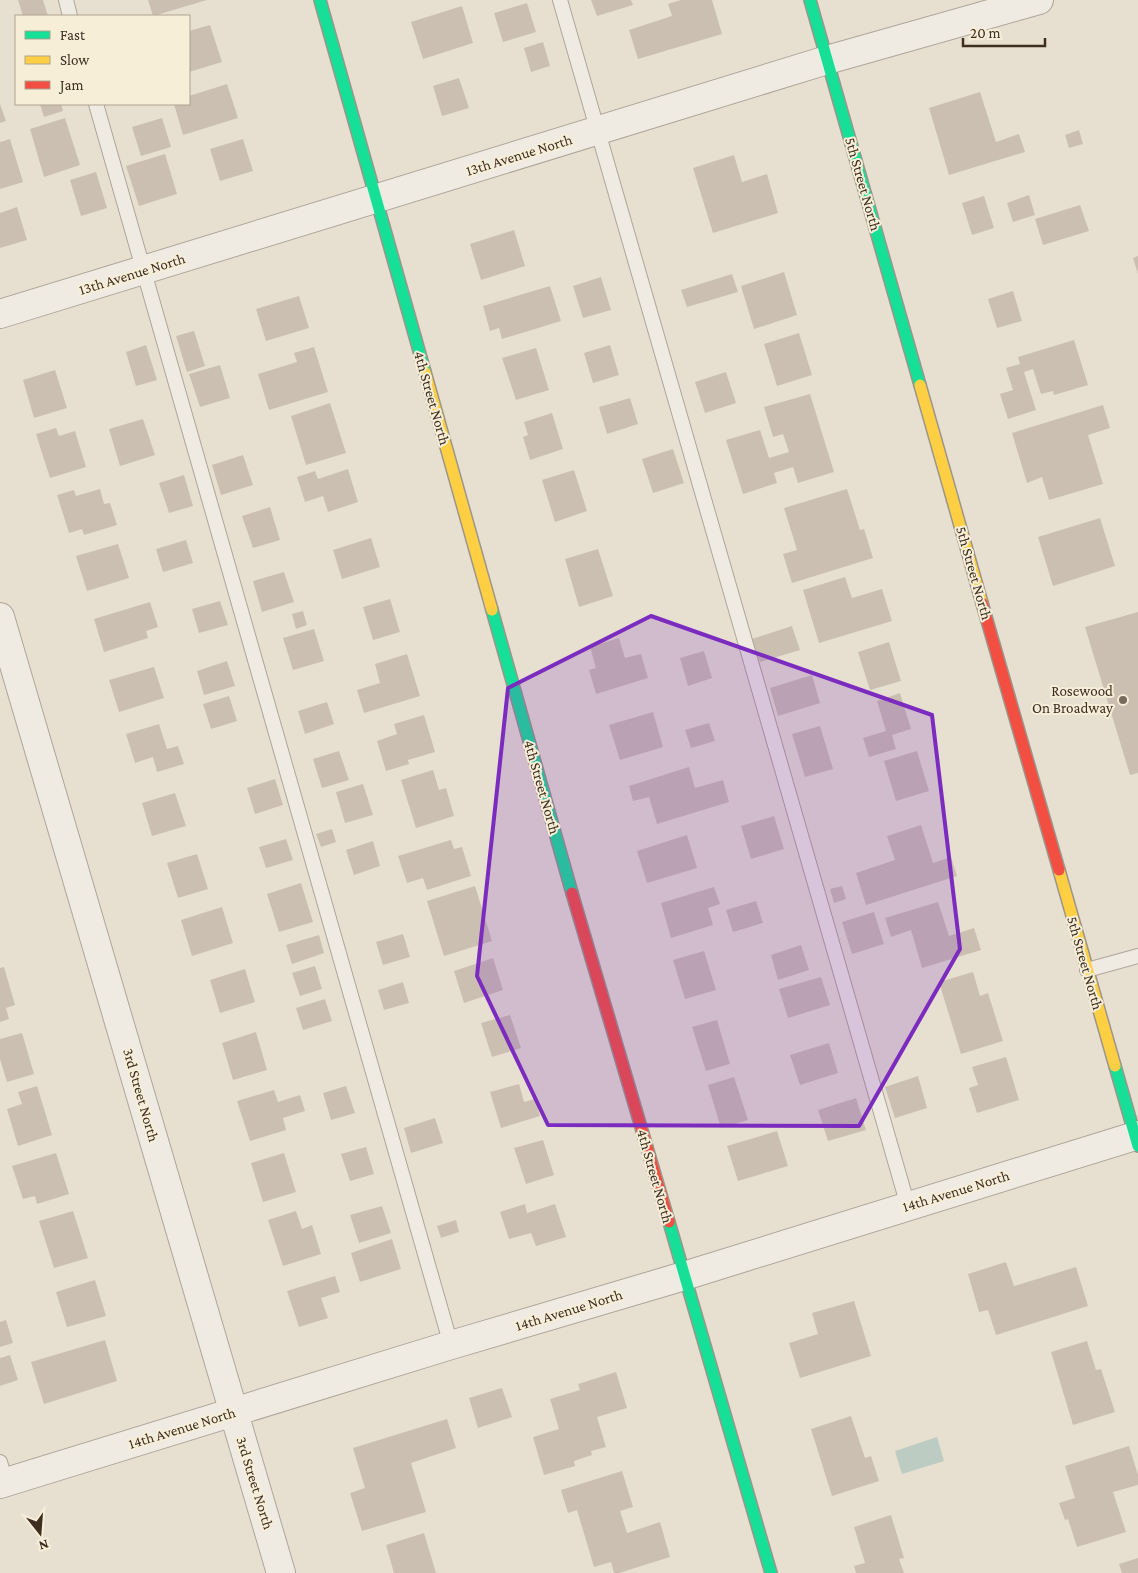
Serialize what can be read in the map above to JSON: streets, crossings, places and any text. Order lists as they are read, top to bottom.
{
  "streets": {
    "street": [
      "13th Avenue North",
      "5th Street North",
      "4th Street North",
      "3rd Street North",
      "14th Avenue North"
    ]
  },
  "crossings": [
    ["13th Avenue North", "5th Street North"],
    ["13th Avenue North", "4th Street North"],
    ["5th Street North", "14th Avenue North"],
    ["4th Street North", "14th Avenue North"],
    ["3rd Street North", "14th Avenue North"]
  ],
  "places": ["Rosewood On Broadway"],
  "legend": ["Fast", "Slow", "Jam"],
  "scale_bar": "20 m",
  "north": "bottom"
}
